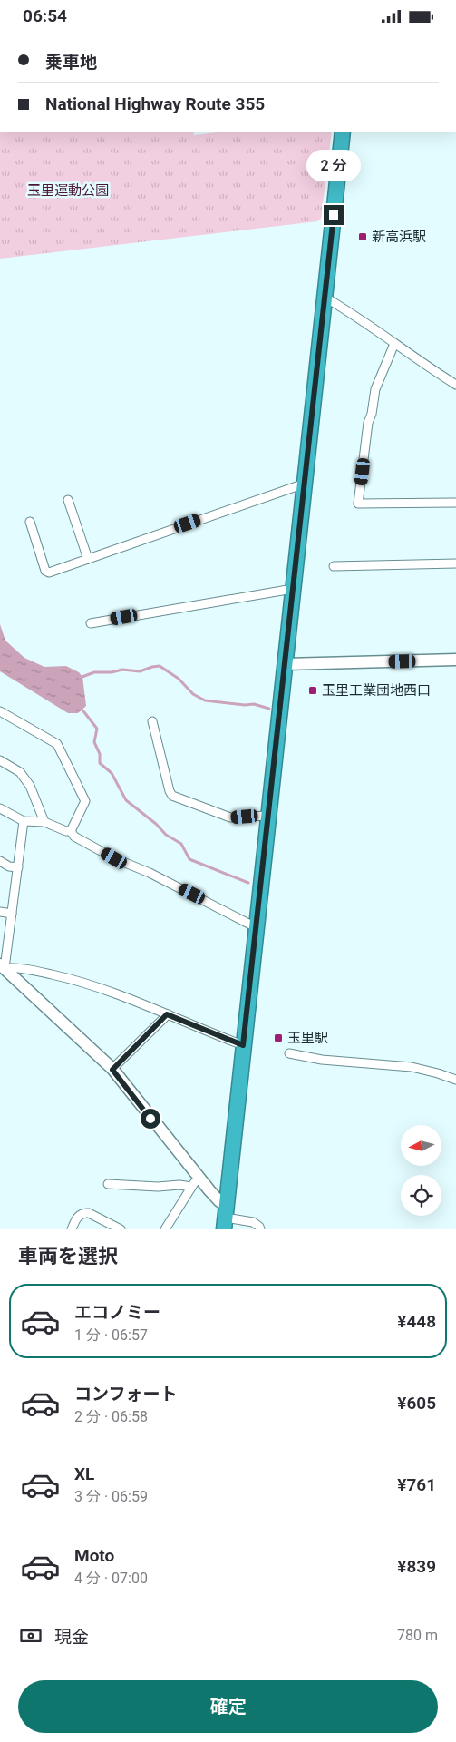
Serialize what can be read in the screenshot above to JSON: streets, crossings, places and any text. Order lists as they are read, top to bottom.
{
  "parks": ["玉里運動公園"],
  "places": {
    "transit": ["新高浜駅", "玉里工業団地西口", "玉里駅"]
  },
  "north": "left",
  "page": {
    "status": "06:54",
    "banner": ["乗車地", "National Highway Route 355"],
    "bubble": "2 分",
    "heading": "車両を選択",
    "list": [
      {
        "name": "エコノミー",
        "note": "1 分 · 06:57",
        "value": "¥448"
      },
      {
        "name": "コンフォート",
        "note": "2 分 · 06:58",
        "value": "¥605"
      },
      {
        "name": "XL",
        "note": "3 分 · 06:59",
        "value": "¥761"
      },
      {
        "name": "Moto",
        "note": "4 分 · 07:00",
        "value": "¥839"
      }
    ],
    "pay": ["現金", "780 m"],
    "buttons": "確定"
  }
}
